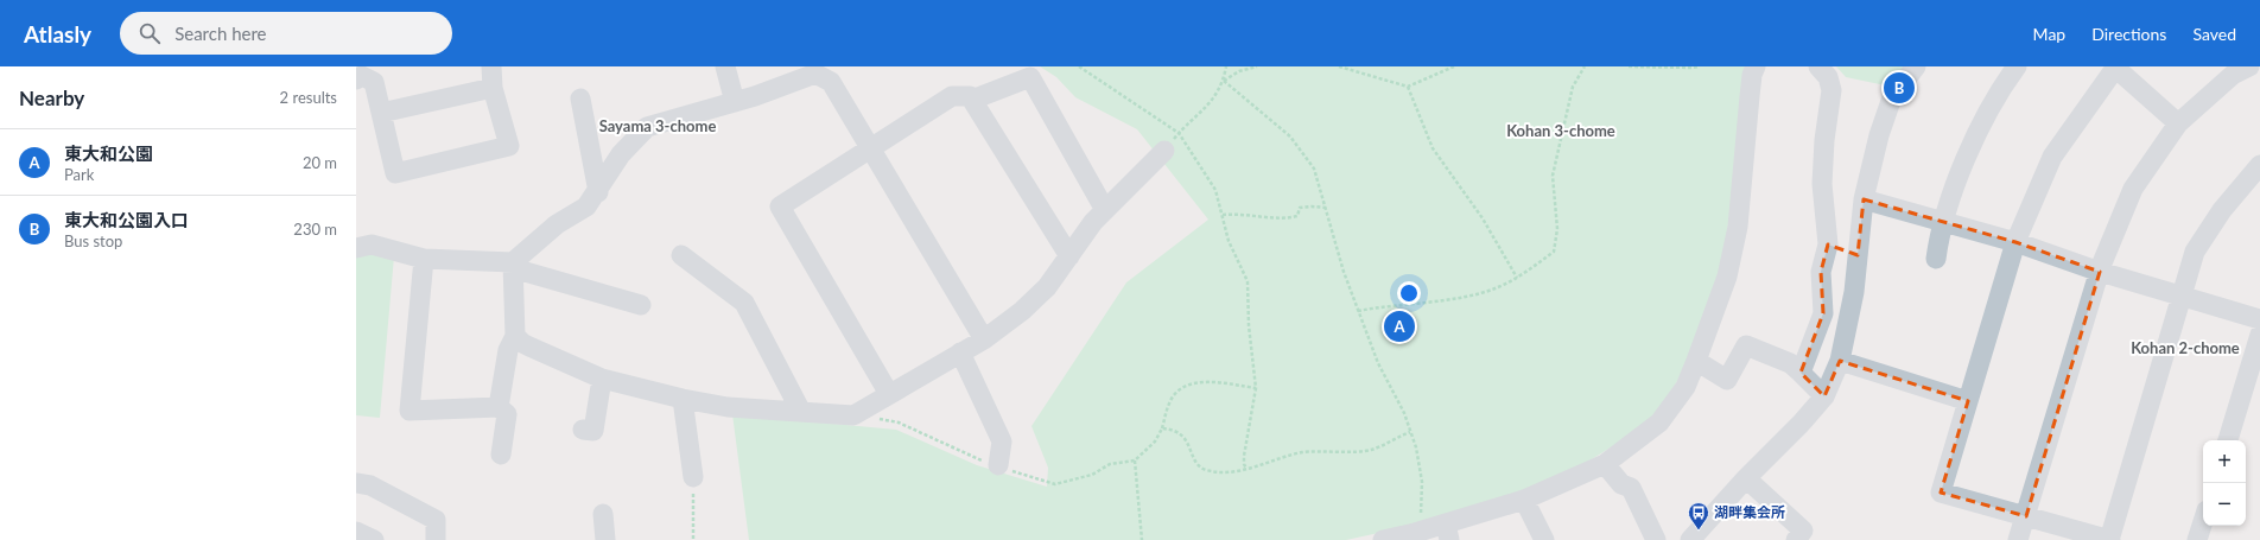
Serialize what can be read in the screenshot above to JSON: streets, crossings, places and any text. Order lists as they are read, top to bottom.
{
  "districts": ["Sayama 3-chome", "Kohan 3-chome", "Kohan 2-chome"],
  "places": {
    "bus stop": ["湖畔集会所"]
  },
  "page": {
    "header": "Atlasly",
    "search": "Search here",
    "nav": ["Map", "Directions", "Saved"],
    "heading": ["Nearby", "2 results"],
    "pins": ["B", "A"],
    "list": [
      {
        "mark": "A",
        "name": "東大和公園",
        "note": "Park",
        "value": "20 m"
      },
      {
        "mark": "B",
        "name": "東大和公園入口",
        "note": "Bus stop",
        "value": "230 m"
      }
    ],
    "map_buttons": ["+", "−"]
  }
}
